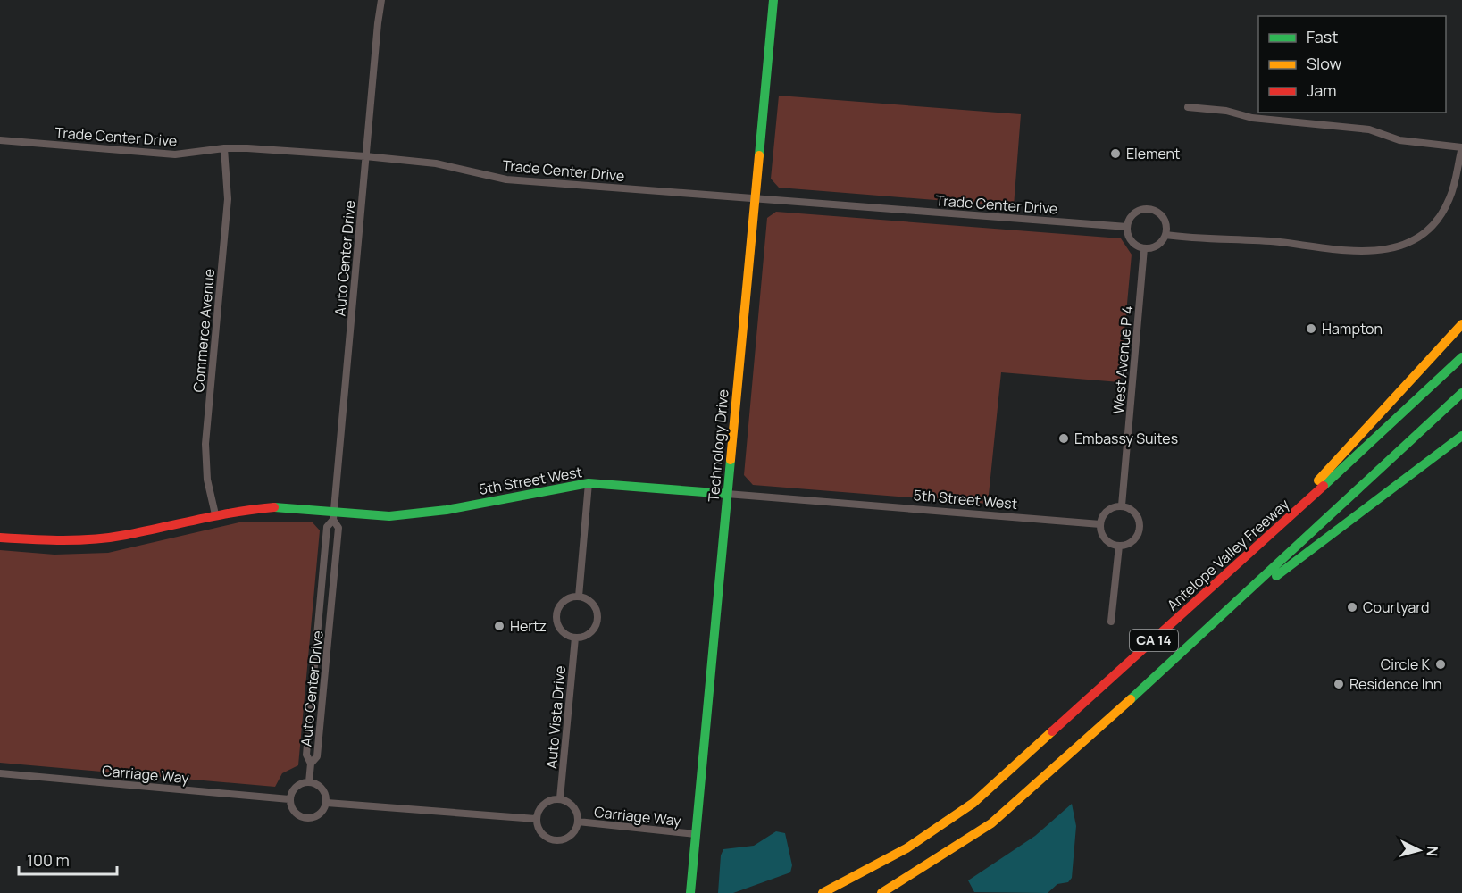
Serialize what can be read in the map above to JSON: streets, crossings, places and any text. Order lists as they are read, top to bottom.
{
  "streets": {
    "main road": [
      "Technology Drive",
      "5th Street West",
      "Antelope Valley Freeway",
      "CA 14"
    ],
    "street": [
      "Trade Center Drive",
      "Auto Center Drive",
      "Commerce Avenue",
      "West Avenue P 4",
      "Auto Vista Drive",
      "Carriage Way"
    ]
  },
  "crossings": [
    ["Trade Center Drive", "Auto Center Drive"],
    ["Trade Center Drive", "Commerce Avenue"],
    ["Trade Center Drive", "West Avenue P 4"],
    ["Trade Center Drive", "Technology Drive"],
    ["Auto Center Drive", "5th Street West"],
    ["Auto Center Drive", "Carriage Way"],
    ["Commerce Avenue", "5th Street West"],
    ["West Avenue P 4", "5th Street West"],
    ["Technology Drive", "5th Street West"],
    ["Technology Drive", "Carriage Way"],
    ["Auto Vista Drive", "Carriage Way"]
  ],
  "places": [
    "Element",
    "Hampton",
    "Embassy Suites",
    "Courtyard",
    "Hertz",
    "Circle K",
    "Residence Inn"
  ],
  "legend": ["Fast", "Slow", "Jam"],
  "scale_bar": "100 m",
  "north": "right"
}
